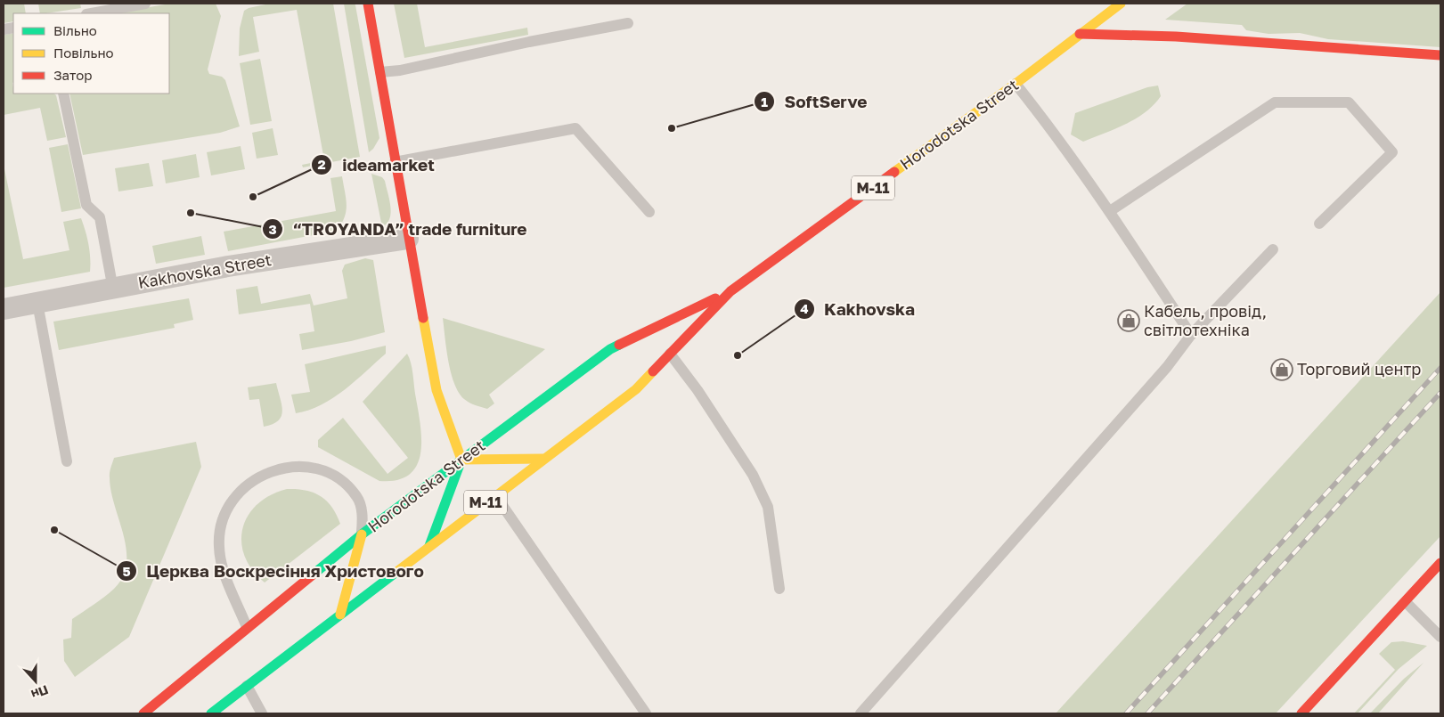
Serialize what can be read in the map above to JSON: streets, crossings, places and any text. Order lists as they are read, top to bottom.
{
  "streets": {
    "main road": ["Horodotska Street", "М-11"],
    "street": ["Kakhovska Street"]
  },
  "places": {
    "other": [
      "SoftServe",
      "ideamarket",
      "“TROYANDA” trade furniture",
      "Kakhovska",
      "Церква Воскресіння Христового"
    ],
    "shop": ["Кабель, провід, світлотехніка", "Торговий центр"]
  },
  "legend": ["Вільно", "Повільно", "Затор"],
  "north": "bottom"
}
